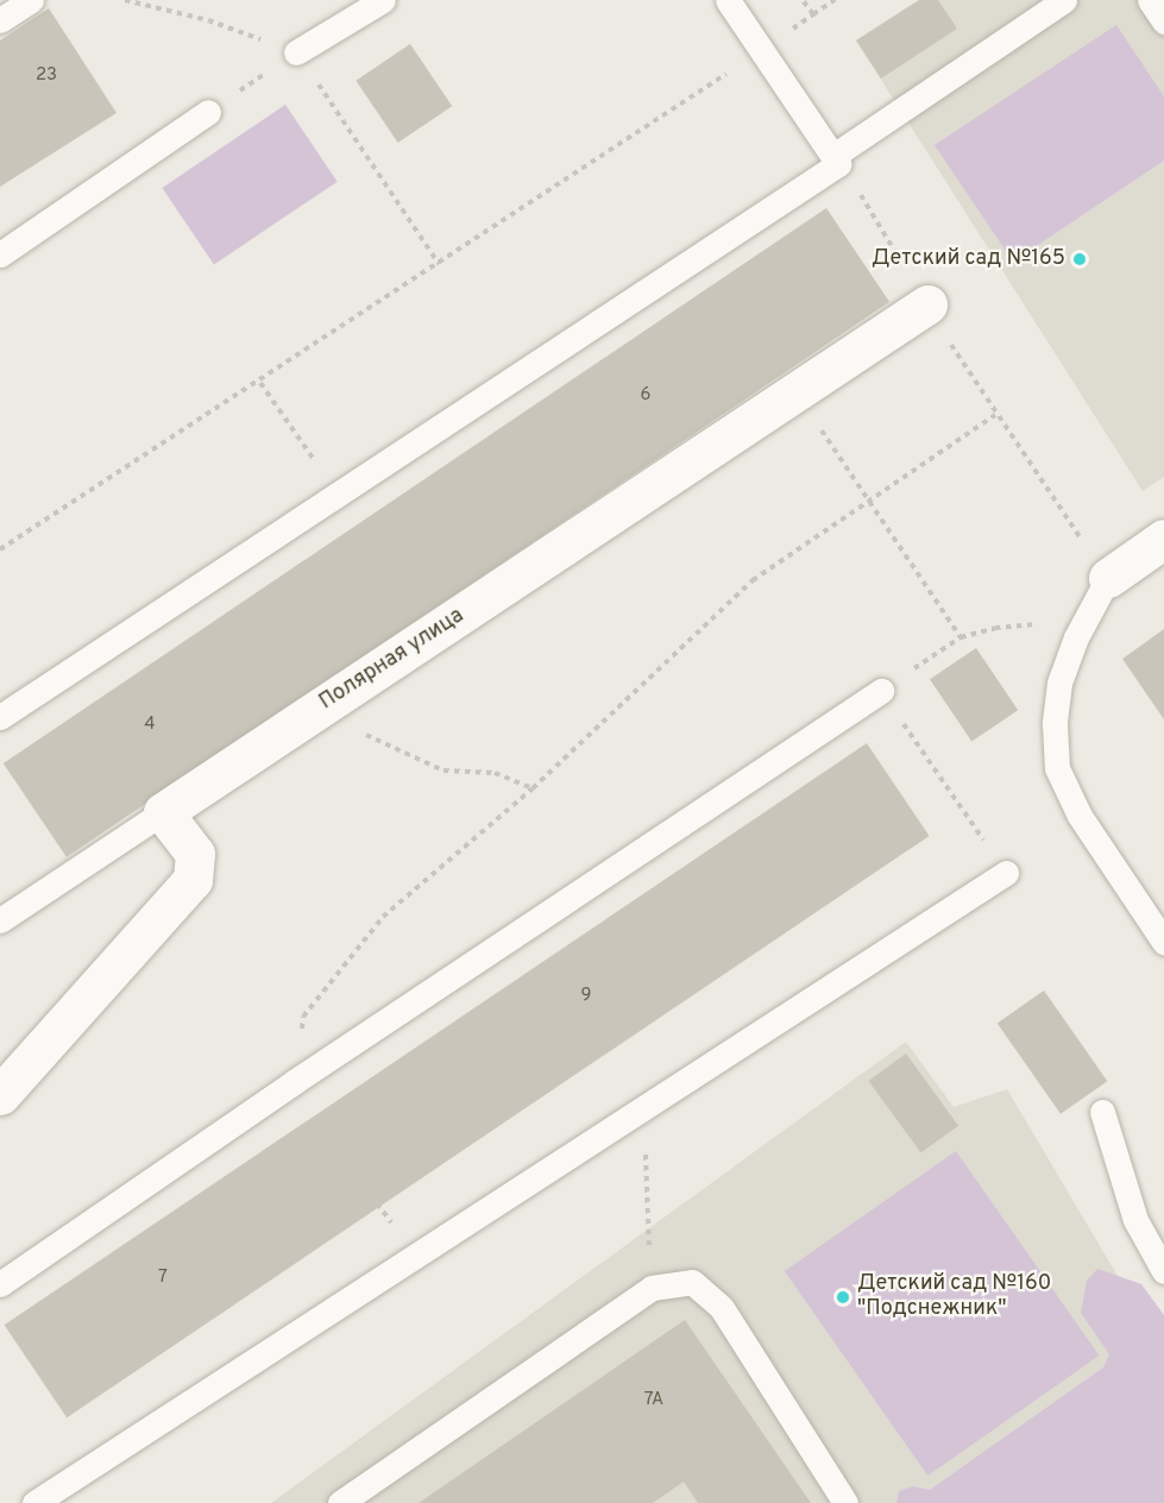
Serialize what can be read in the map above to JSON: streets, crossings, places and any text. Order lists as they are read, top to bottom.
{
  "streets": {
    "street": ["Полярная улица"]
  },
  "places": ["Детский сад №165", "Детский сад №160 \"Подснежник\""],
  "house_numbers": [
    "23",
    "6",
    "4",
    "9",
    "7",
    "7А"
  ]
}
